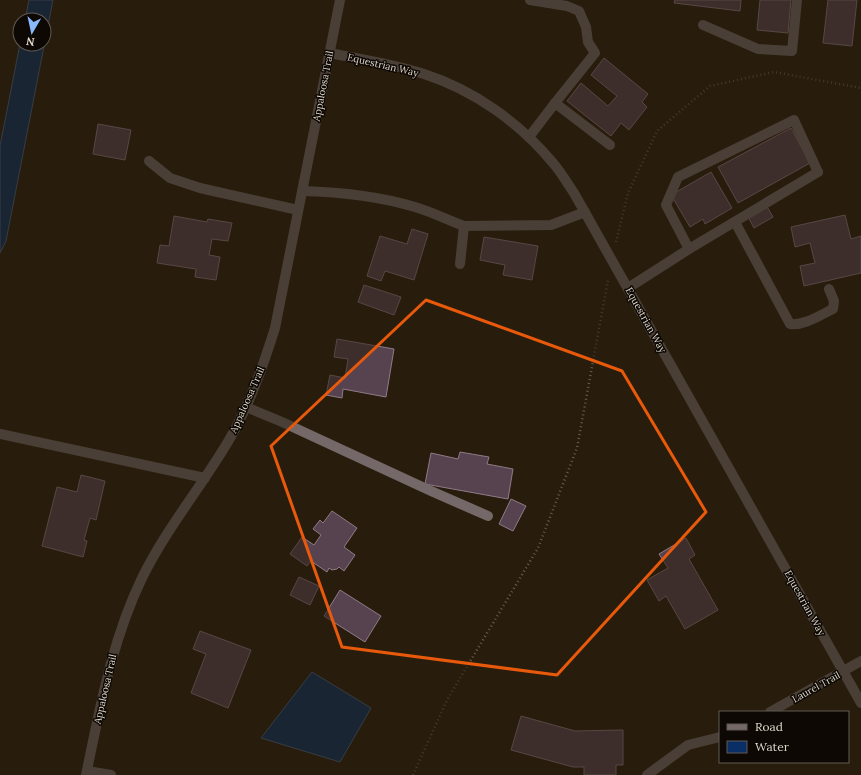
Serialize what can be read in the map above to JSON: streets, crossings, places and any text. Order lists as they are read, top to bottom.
{
  "streets": {
    "street": ["Equestrian Way", "Appaloosa Trail", "Laurel Trail"]
  },
  "crossings": [
    ["Equestrian Way", "Appaloosa Trail"],
    ["Equestrian Way", "Laurel Trail"]
  ],
  "legend": ["Road", "Water"],
  "north": "bottom"
}
